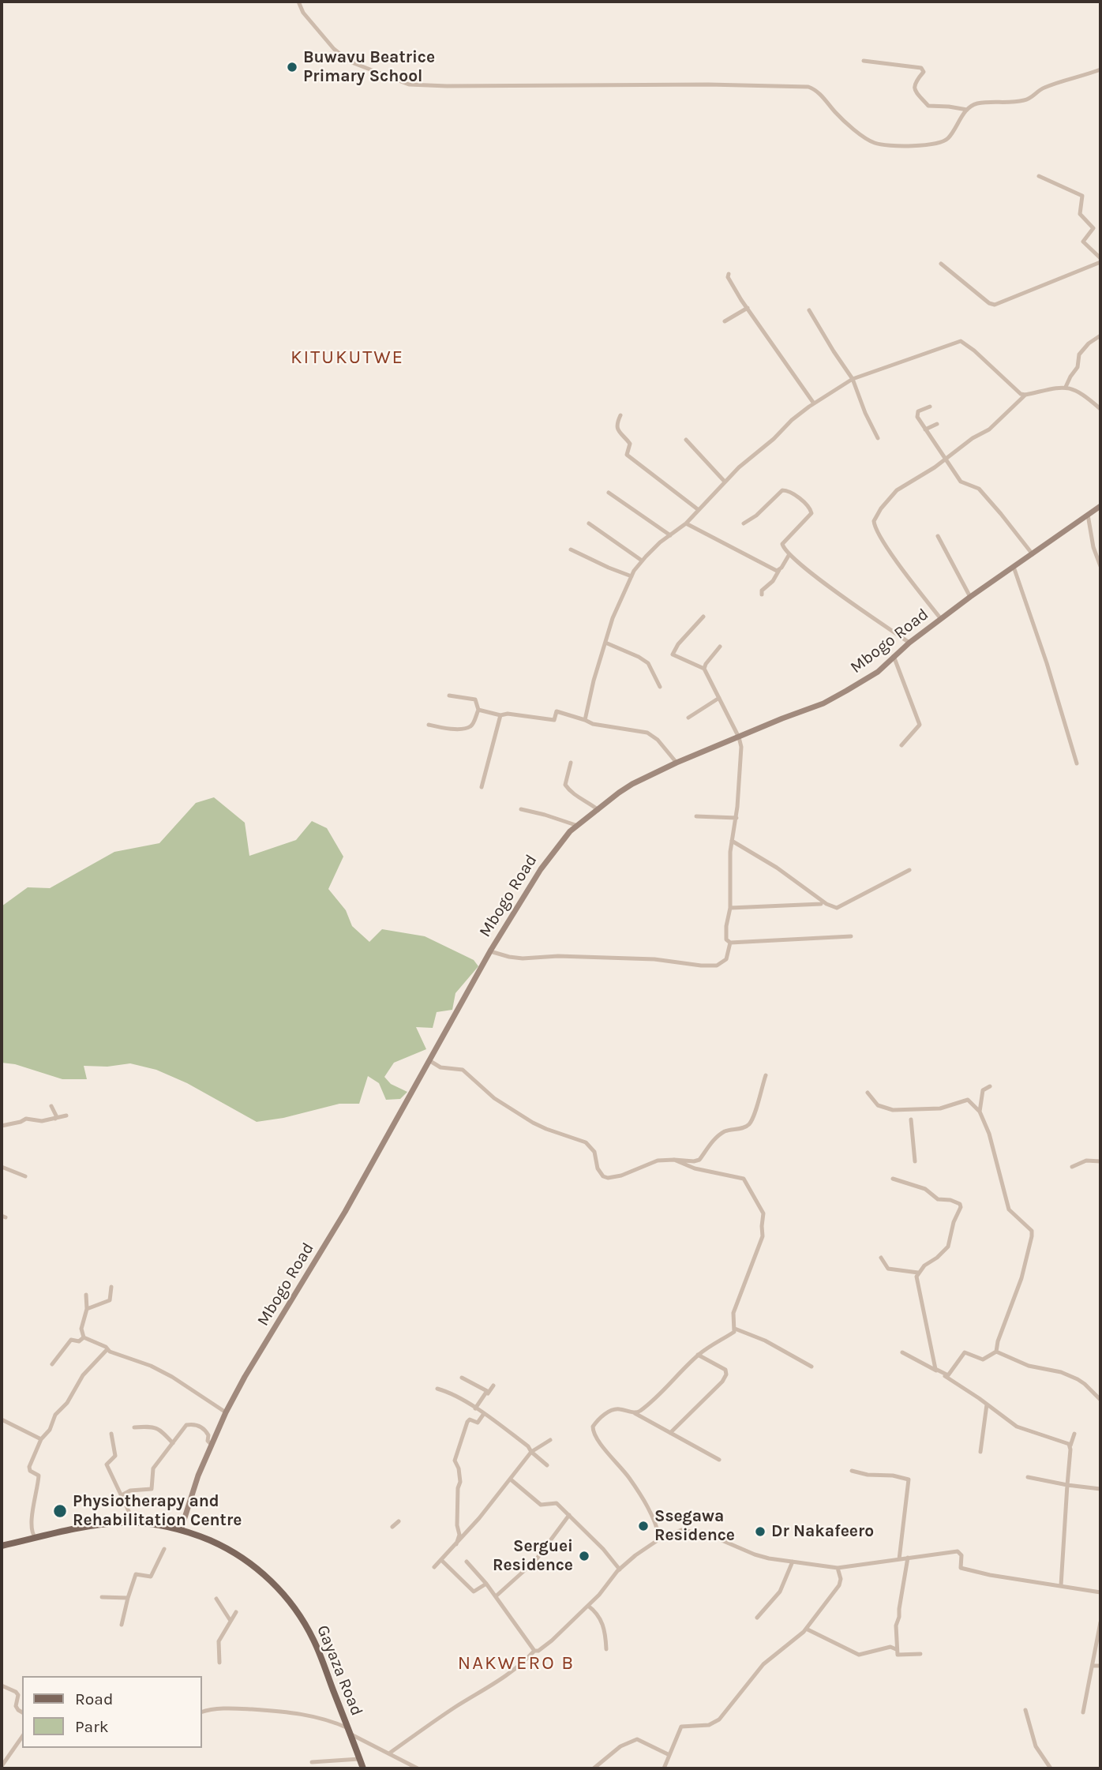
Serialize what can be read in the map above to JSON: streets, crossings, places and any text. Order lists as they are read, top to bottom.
{
  "streets": {
    "main road": ["Mbogo Road", "Gayaza Road"]
  },
  "crossings": [
    ["Mbogo Road", "Gayaza Road"]
  ],
  "districts": ["KITUKUTWE", "NAKWERO B"],
  "places": [
    "Buwavu Beatrice Primary School",
    "Physiotherapy and Rehabilitation Centre",
    "Ssegawa Residence",
    "Dr Nakafeero",
    "Serguei Residence"
  ],
  "legend": ["Road", "Park"]
}
